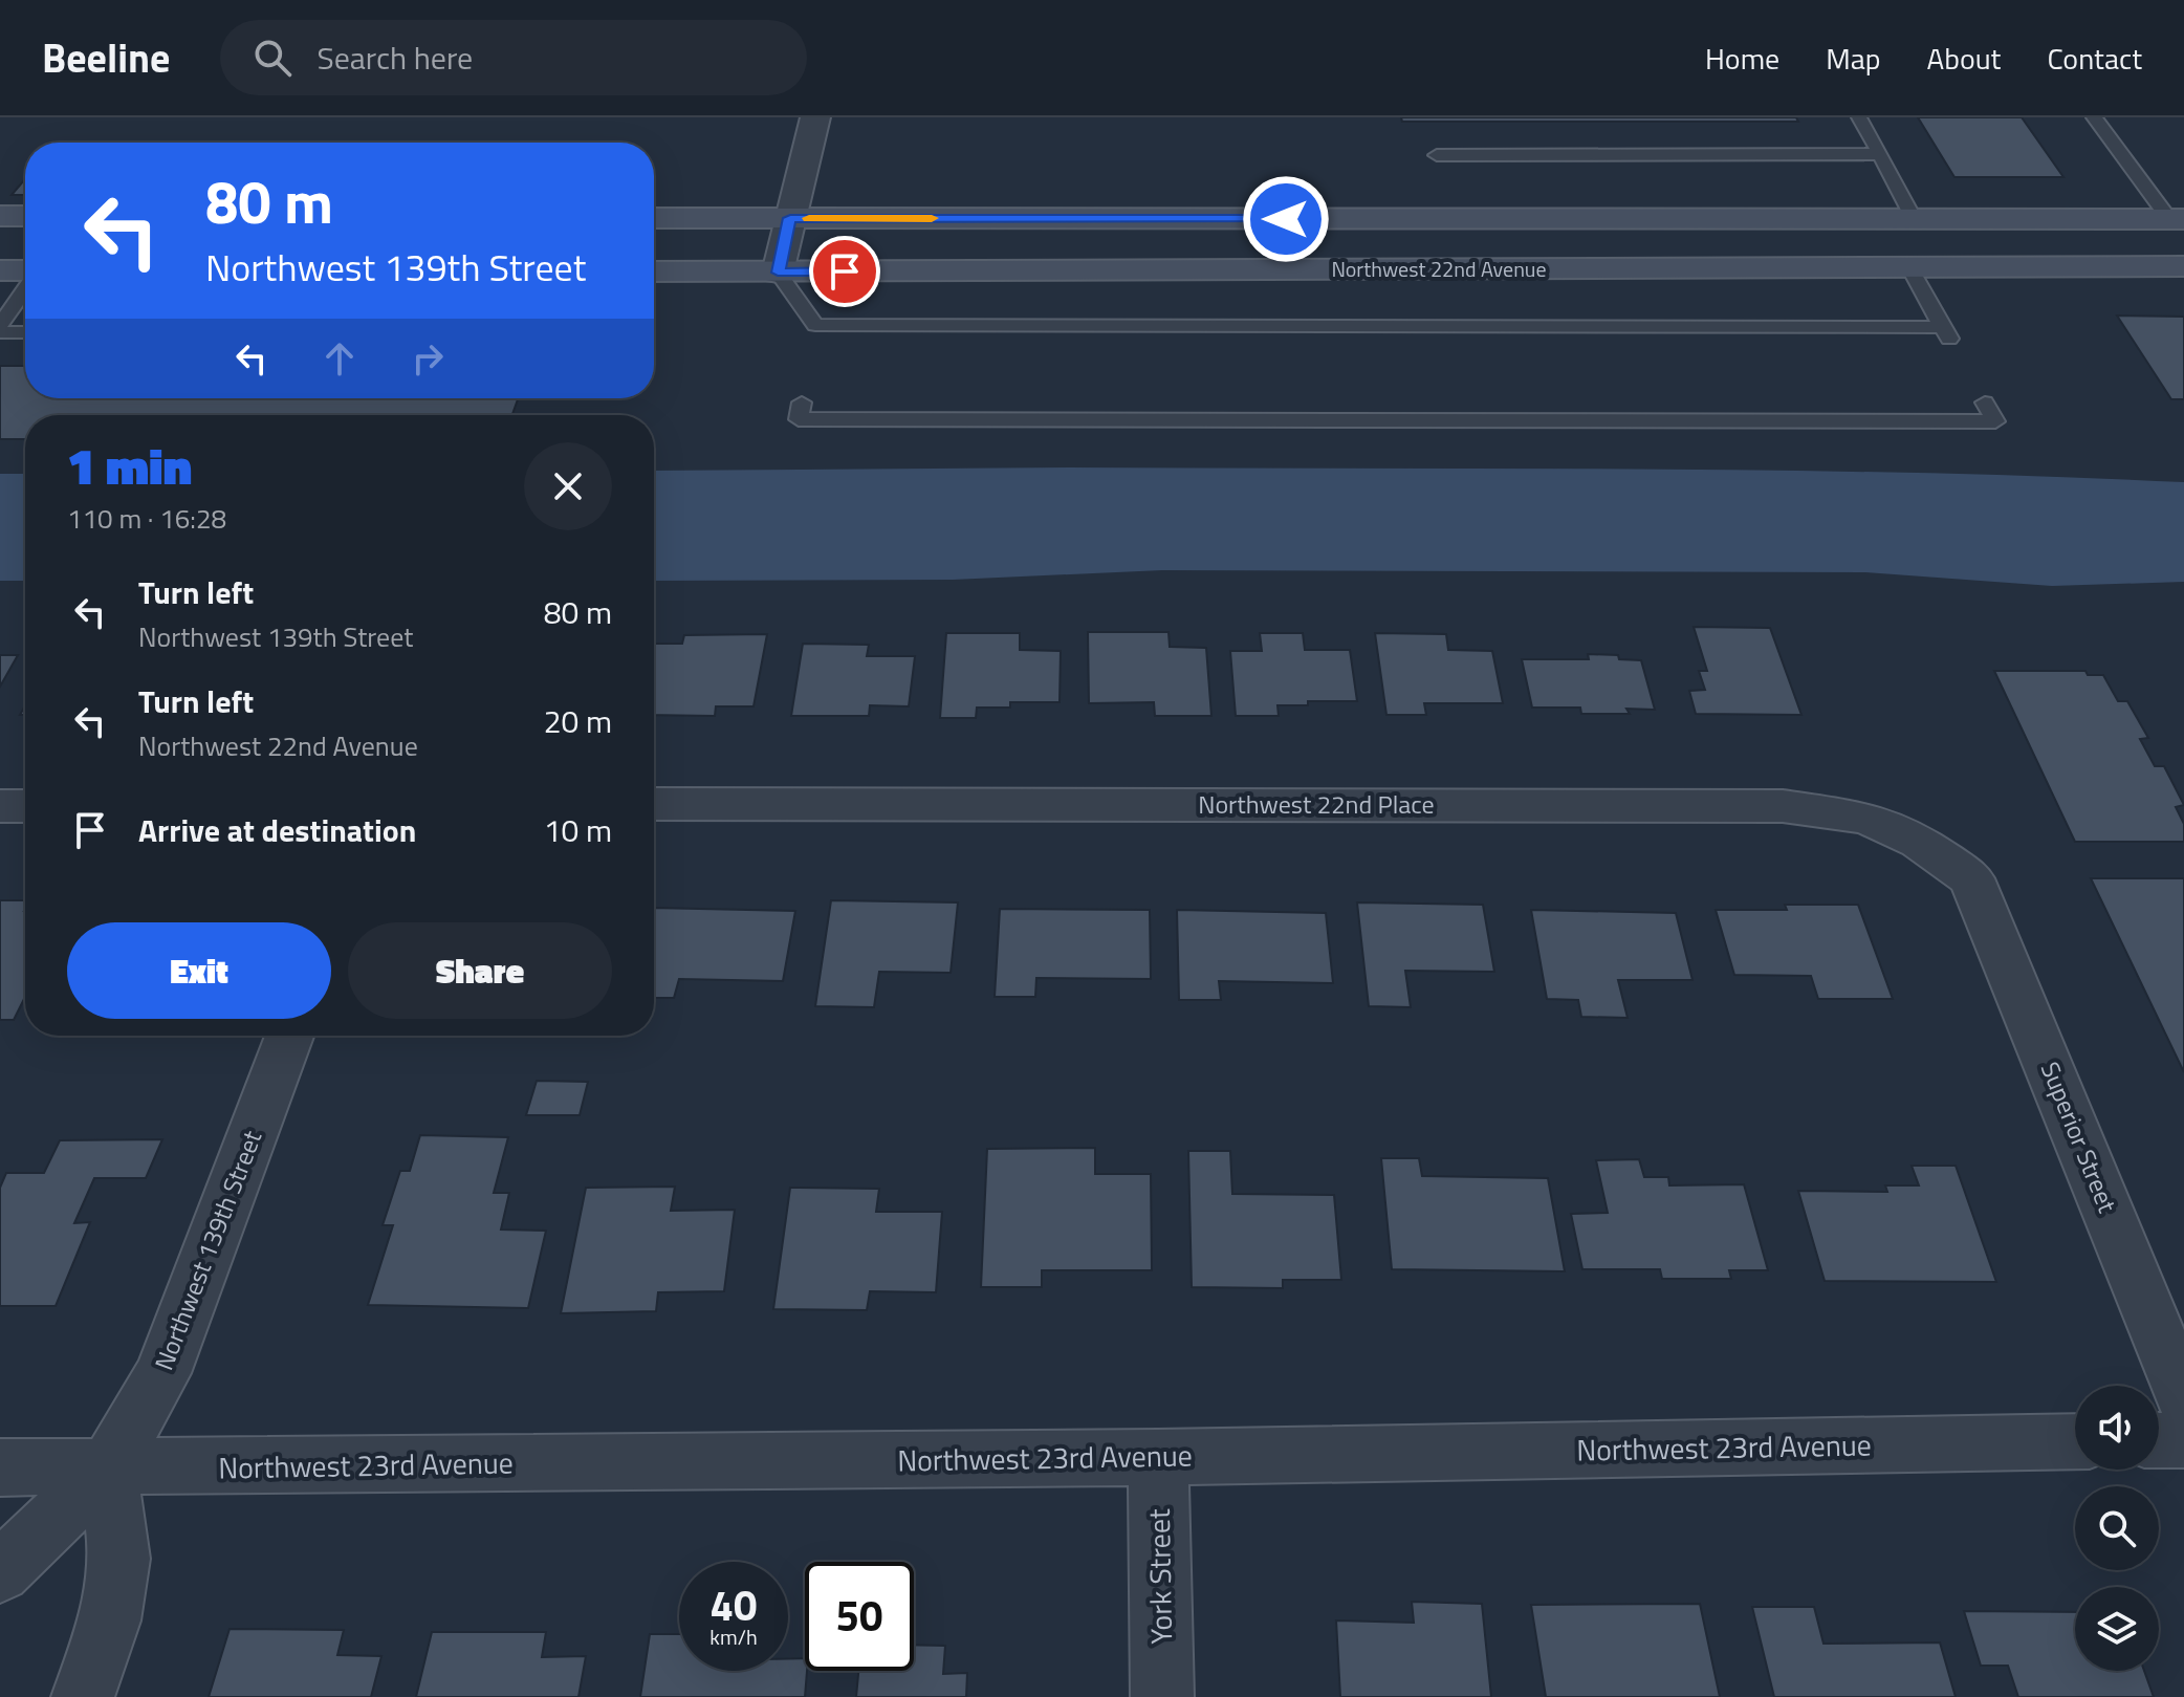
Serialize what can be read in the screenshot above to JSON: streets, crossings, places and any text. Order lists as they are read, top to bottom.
{
  "streets": {
    "main road": ["Northwest 22nd Avenue"],
    "street": [
      "Northwest 22nd Place",
      "Superior Street",
      "Northwest 139th Street",
      "Northwest 23rd Avenue",
      "York Street"
    ]
  },
  "crossings": [
    ["Northwest 22nd Place", "Superior Street"],
    ["Northwest 139th Street", "Northwest 23rd Avenue"],
    ["Northwest 23rd Avenue", "York Street"]
  ],
  "page": {
    "header": "Beeline",
    "search": "Search here",
    "nav": [
      "Home",
      "Map",
      "About",
      "Contact"
    ],
    "turn": ["80 m", "Northwest 139th Street"],
    "heading": ["1 min", "110 m · 16:28"],
    "list": [
      {
        "name": "Turn left",
        "note": "Northwest 139th Street",
        "value": "80 m"
      },
      {
        "name": "Turn left",
        "note": "Northwest 22nd Avenue",
        "value": "20 m"
      },
      {
        "name": "Arrive at destination",
        "value": "10 m"
      }
    ],
    "buttons": ["Exit", "Share"],
    "speed": "40 km/h",
    "limit": "50"
  }
}
